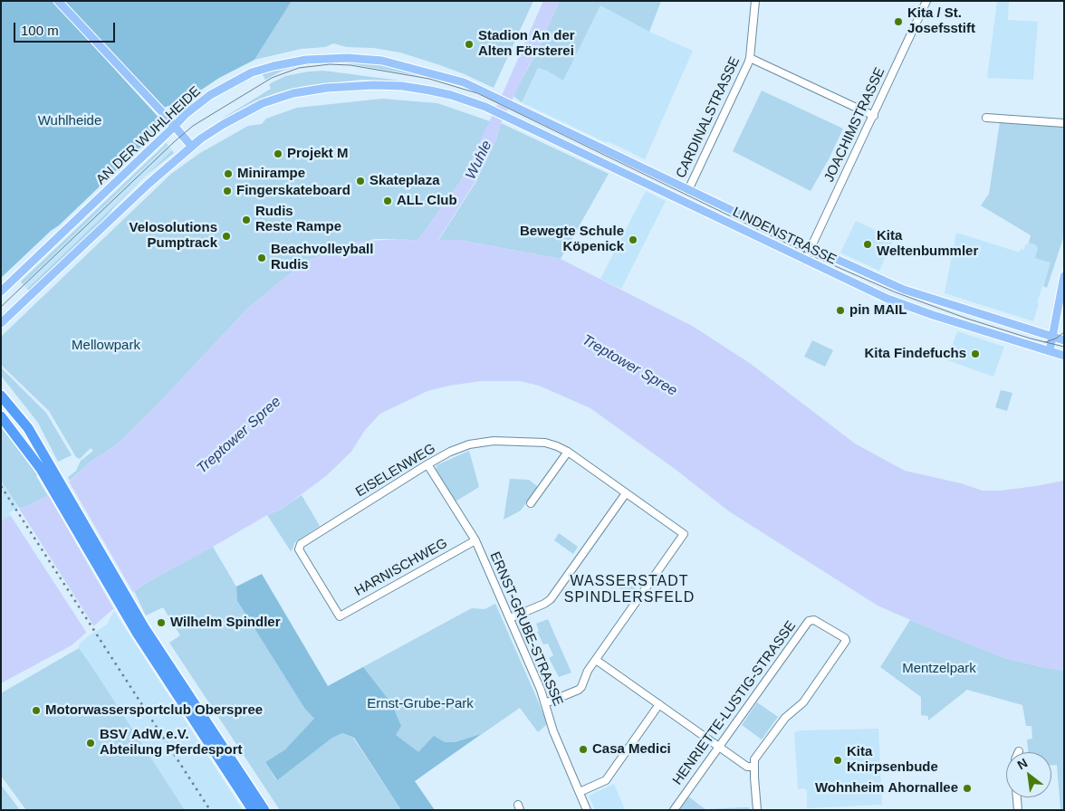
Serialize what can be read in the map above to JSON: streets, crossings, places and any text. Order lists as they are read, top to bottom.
{
  "streets": {
    "main road": ["AN DER WUHLHEIDE", "LINDENSTRASSE"],
    "street": [
      "CARDINALSTRASSE",
      "JOACHIMSTRASSE",
      "EISELENWEG",
      "HARNISCHWEG",
      "ERNST-GRUBE-STRASSE",
      "HENRIETTE-LUSTIG-STRASSE"
    ]
  },
  "crossings": [
    ["CARDINALSTRASSE", "LINDENSTRASSE"],
    ["JOACHIMSTRASSE", "LINDENSTRASSE"],
    ["AN DER WUHLHEIDE", "LINDENSTRASSE"],
    ["EISELENWEG", "HARNISCHWEG"],
    ["EISELENWEG", "ERNST-GRUBE-STRASSE"],
    ["HARNISCHWEG", "ERNST-GRUBE-STRASSE"]
  ],
  "districts": ["WASSERSTADT SPINDLERSFELD"],
  "water": ["Wuhle", "Treptower Spree"],
  "parks": [
    "Wuhlheide",
    "Mellowpark",
    "Mentzelpark",
    "Ernst-Grube-Park"
  ],
  "places": [
    "Kita / St. Josefsstift",
    "Stadion An der Alten Försterei",
    "Projekt M",
    "Minirampe",
    "Skateplaza",
    "Fingerskateboard",
    "ALL Club",
    "Rudis Reste Rampe",
    "Velosolutions Pumptrack",
    "Bewegte Schule Köpenick",
    "Kita Weltenbummler",
    "Beachvolleyball Rudis",
    "pin MAIL",
    "Kita Findefuchs",
    "Wilhelm Spindler",
    "Motorwassersportclub Oberspree",
    "BSV AdW e.V. Abteilung Pferdesport",
    "Casa Medici",
    "Kita Knirpsenbude",
    "Wohnheim Ahornallee"
  ],
  "scale_bar": "100 m",
  "north": "top left"
}
